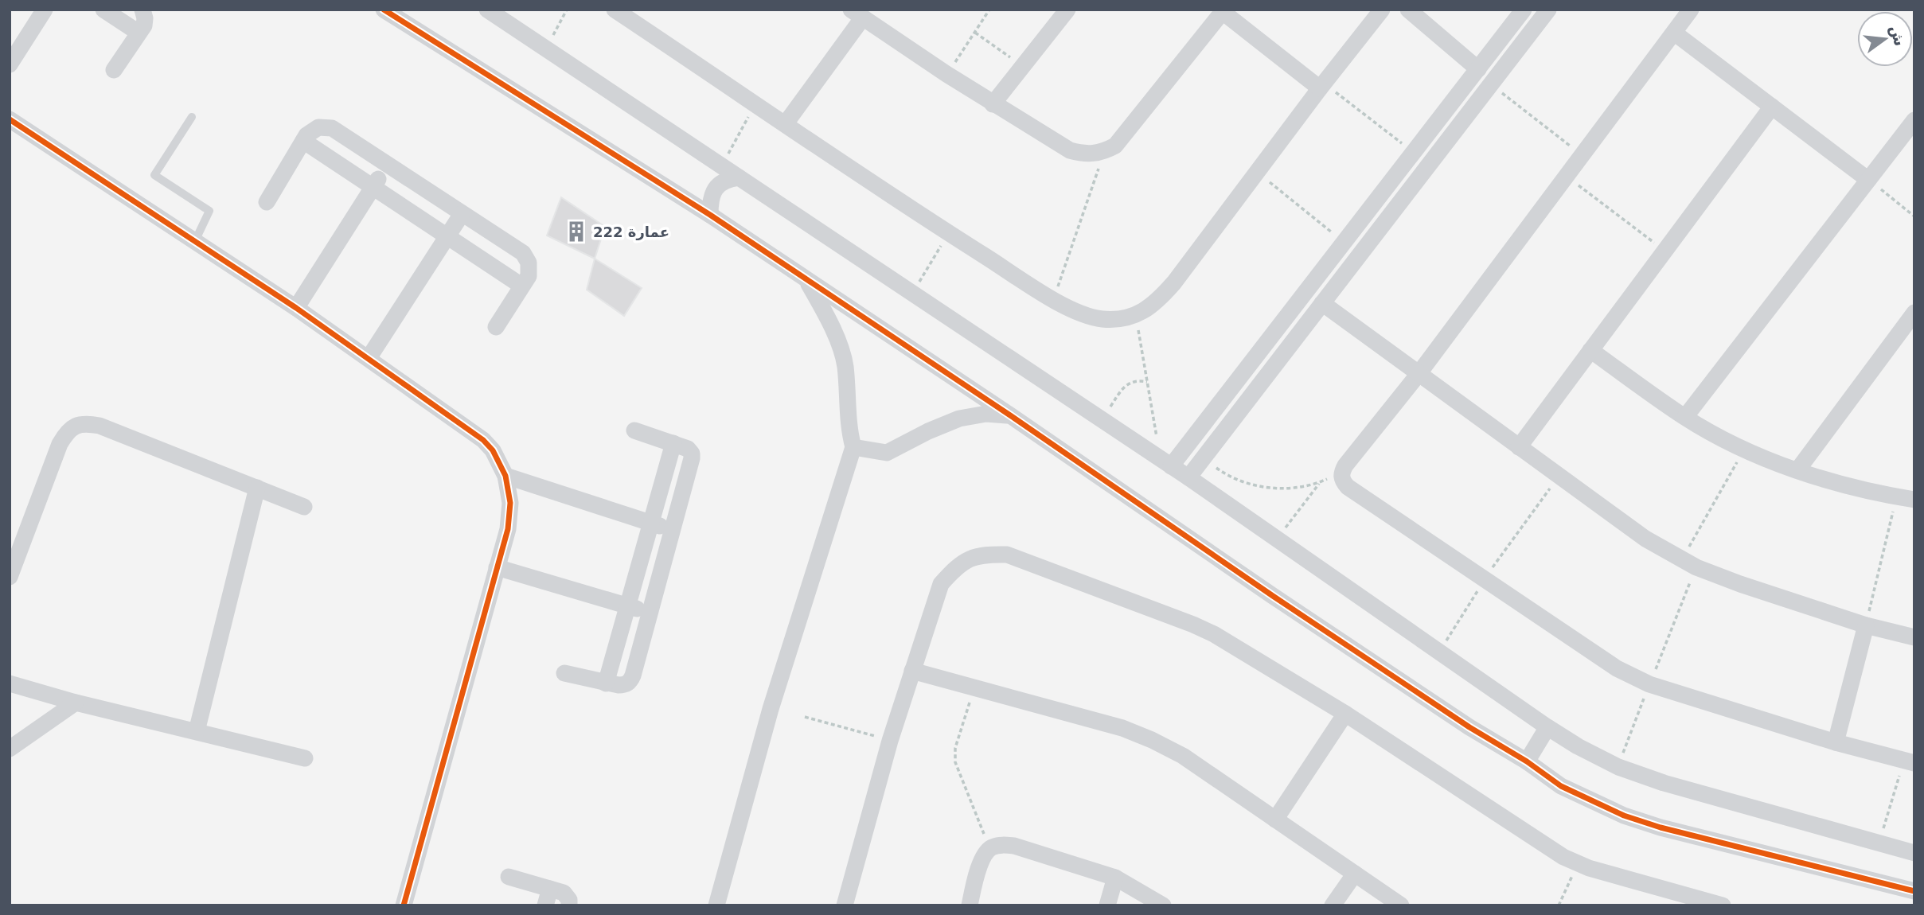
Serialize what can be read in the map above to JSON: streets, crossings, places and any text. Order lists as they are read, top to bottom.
{
  "places": {
    "building": ["عمارة 222"]
  },
  "north": "right"
}
